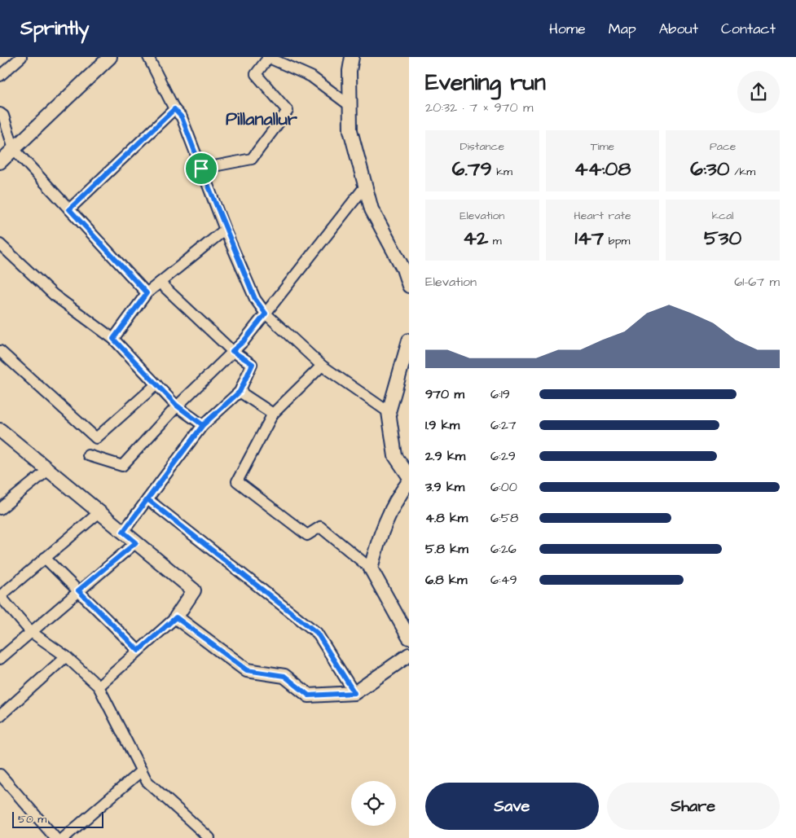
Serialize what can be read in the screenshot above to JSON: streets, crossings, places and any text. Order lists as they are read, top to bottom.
{
  "districts": ["Pillanallur"],
  "scale_bar": "50 m",
  "page": {
    "header": "Sprintly",
    "nav": [
      "Home",
      "Map",
      "About",
      "Contact"
    ],
    "heading": ["Evening run", "20:32 · 7 × 970 m"],
    "stats": [
      ["Distance", "6.79 km"],
      ["Time", "44:08"],
      ["Pace", "6:30 /km"],
      ["Elevation", "42 m"],
      ["Heart rate", "147 bpm"],
      ["kcal", "530"]
    ],
    "chart": ["Elevation", "61–67 m"],
    "list": [
      {
        "name": "970 m",
        "note": "6:19"
      },
      {
        "name": "1.9 km",
        "note": "6:27"
      },
      {
        "name": "2.9 km",
        "note": "6:29"
      },
      {
        "name": "3.9 km",
        "note": "6:00"
      },
      {
        "name": "4.8 km",
        "note": "6:58"
      },
      {
        "name": "5.8 km",
        "note": "6:26"
      },
      {
        "name": "6.8 km",
        "note": "6:49"
      }
    ],
    "buttons": ["Save", "Share"],
    "scale": "50 m"
  }
}
